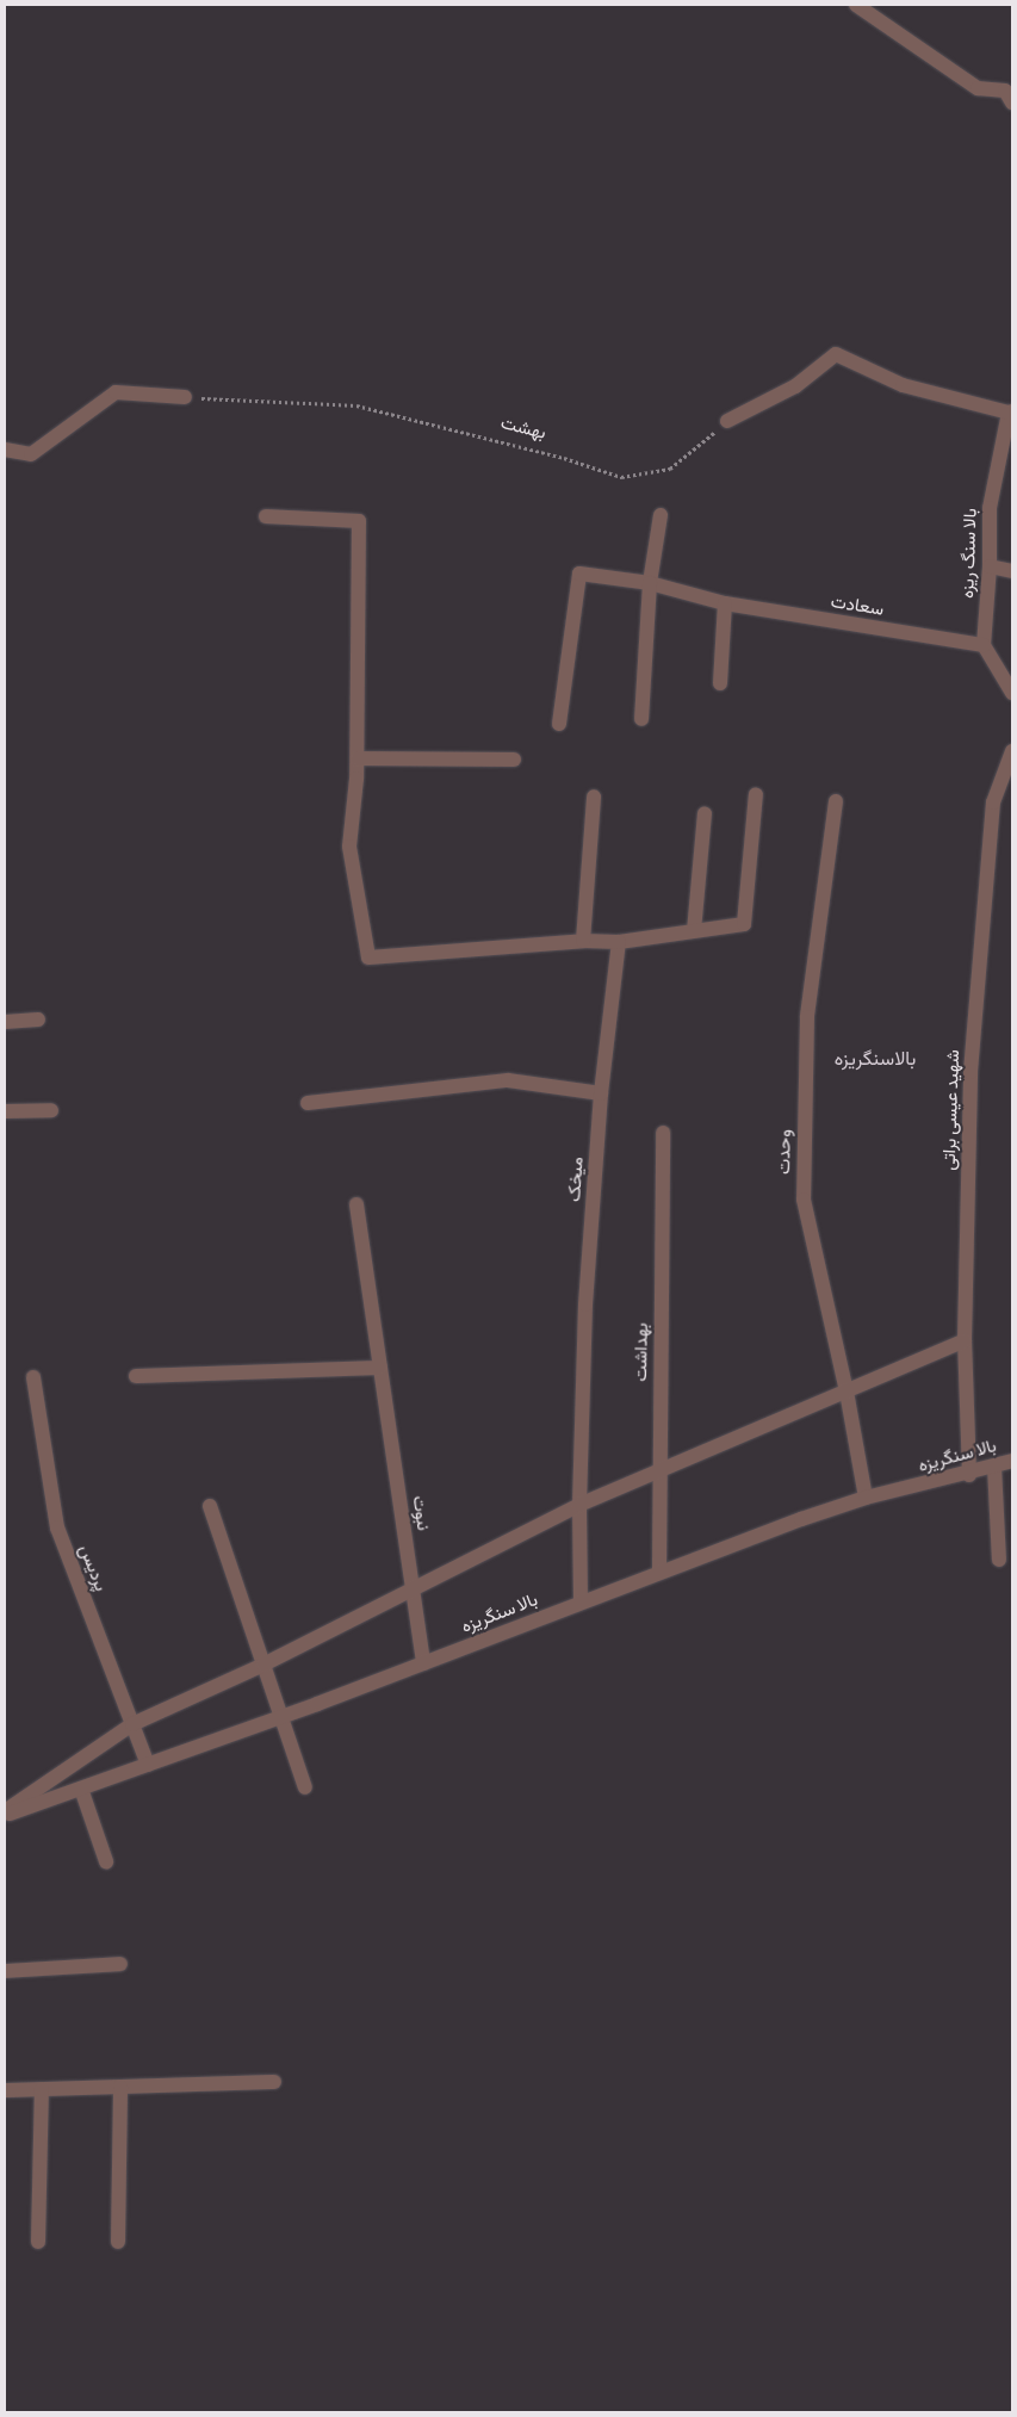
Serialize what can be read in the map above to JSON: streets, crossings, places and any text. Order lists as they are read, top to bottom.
{
  "streets": {
    "street": [
      "بالا سنگ ریزه",
      "سعادت",
      "شهید عیسی براتی",
      "وحدت",
      "میخک",
      "بهداشت",
      "بالا سنگریزه",
      "نبوت",
      "پردیس"
    ],
    "path": ["بهشت"]
  },
  "crossings": [
    ["بالا سنگ ریزه", "سعادت"],
    ["شهید عیسی براتی", "بالا سنگریزه"],
    ["وحدت", "بالا سنگریزه"],
    ["میخک", "بالا سنگریزه"],
    ["بهداشت", "بالا سنگریزه"],
    ["بالا سنگریزه", "نبوت"],
    ["بالا سنگریزه", "پردیس"]
  ],
  "districts": ["بالاسنگریزه"]
}
